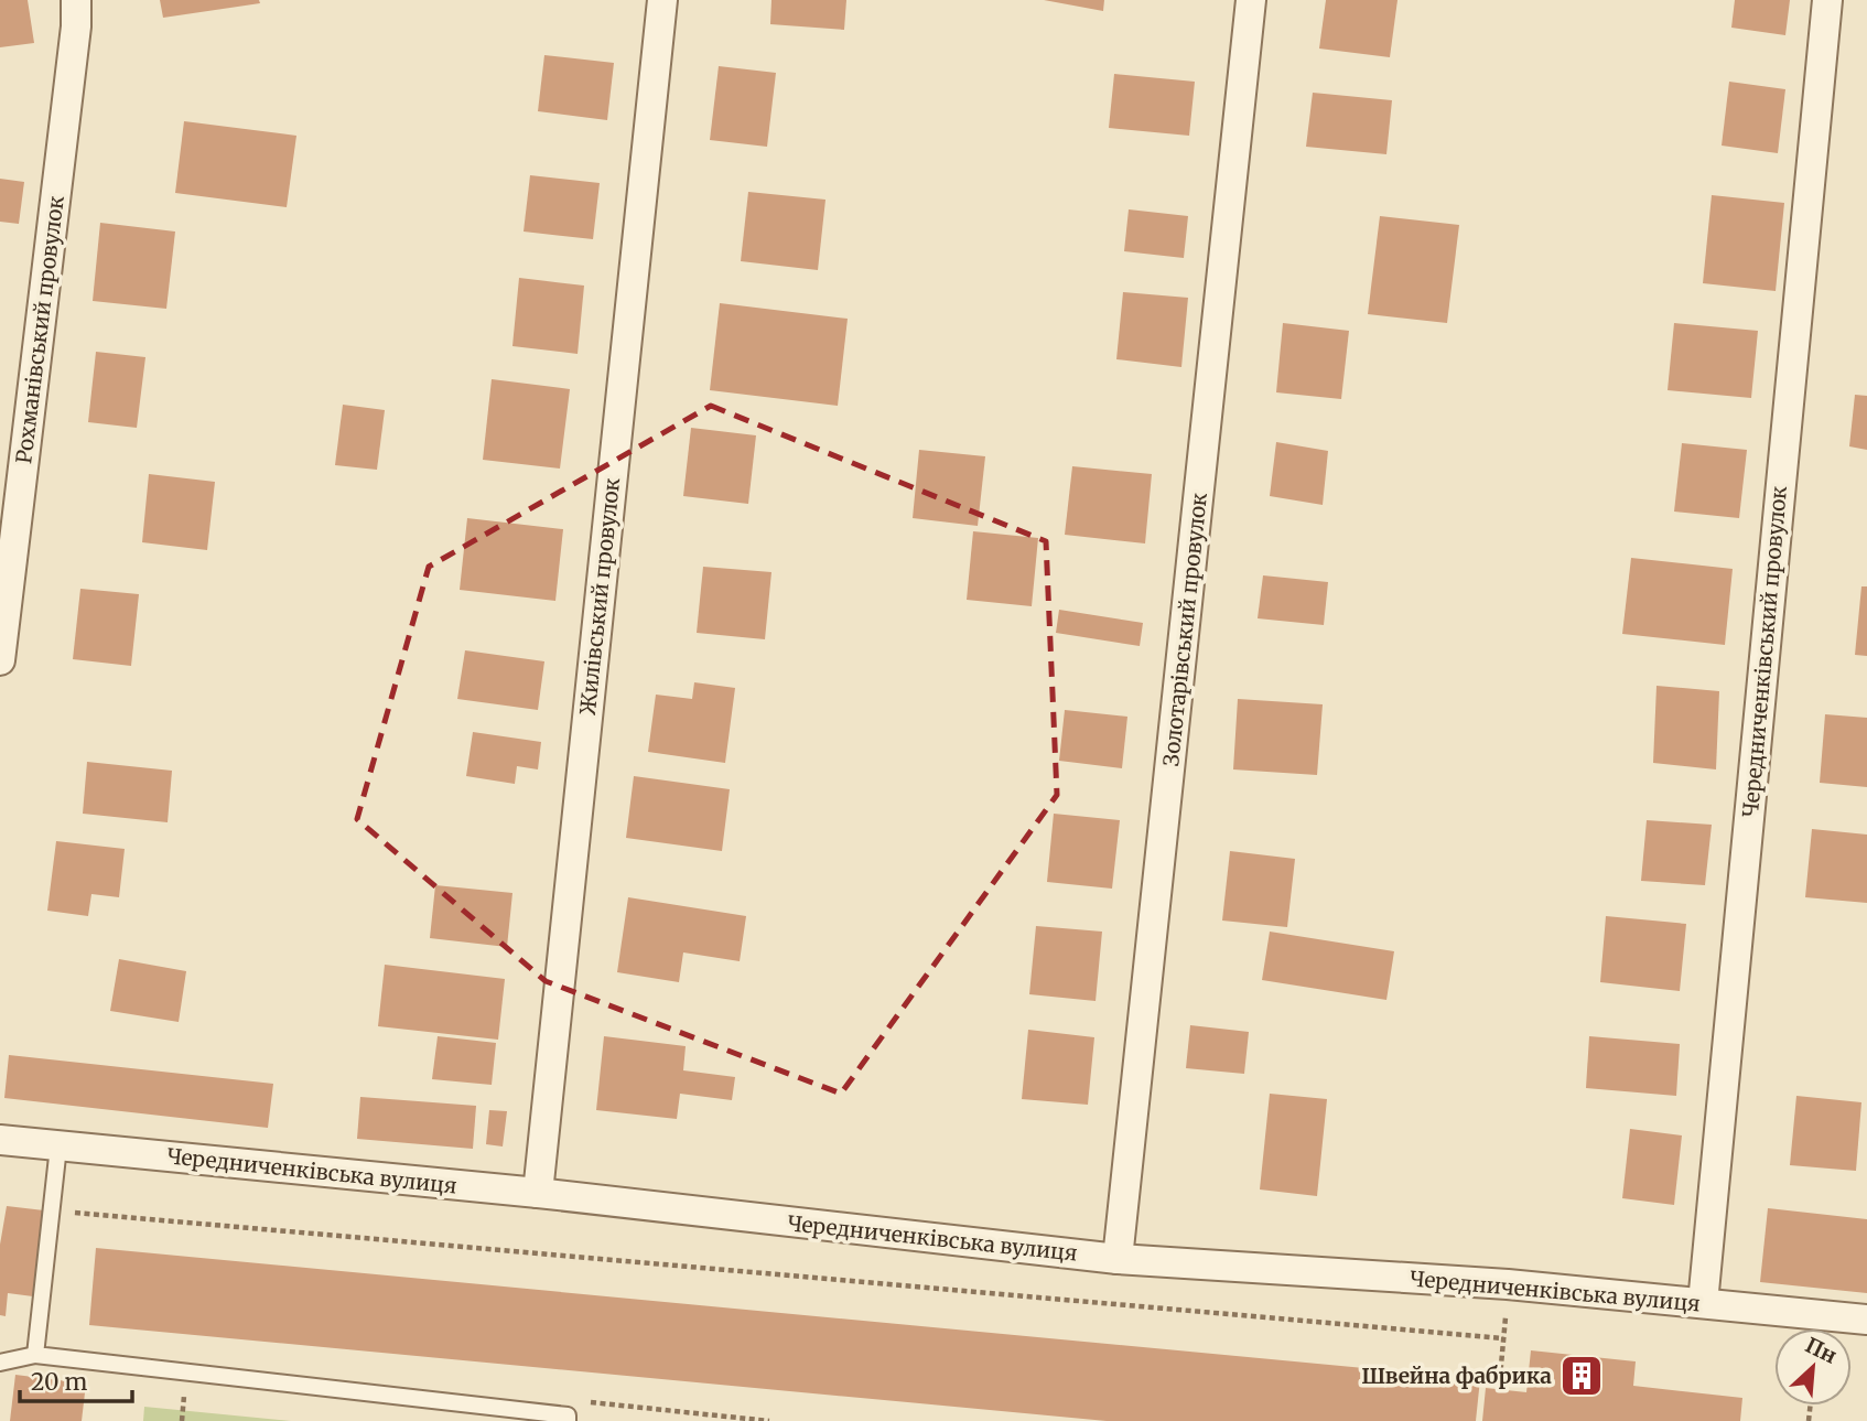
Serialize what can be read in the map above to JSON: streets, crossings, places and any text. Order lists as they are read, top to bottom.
{
  "streets": {
    "street": [
      "Рохманівський провулок",
      "Жилівський провулок",
      "Золотарівський провулок",
      "Чередниченківський провулок",
      "Чередниченківська вулиця"
    ]
  },
  "crossings": [
    ["Жилівський провулок", "Чередниченківська вулиця"],
    ["Золотарівський провулок", "Чередниченківська вулиця"],
    ["Чередниченківський провулок", "Чередниченківська вулиця"]
  ],
  "places": {
    "building": ["Швейна фабрика"]
  },
  "scale_bar": "20 m",
  "north": "top right"
}
